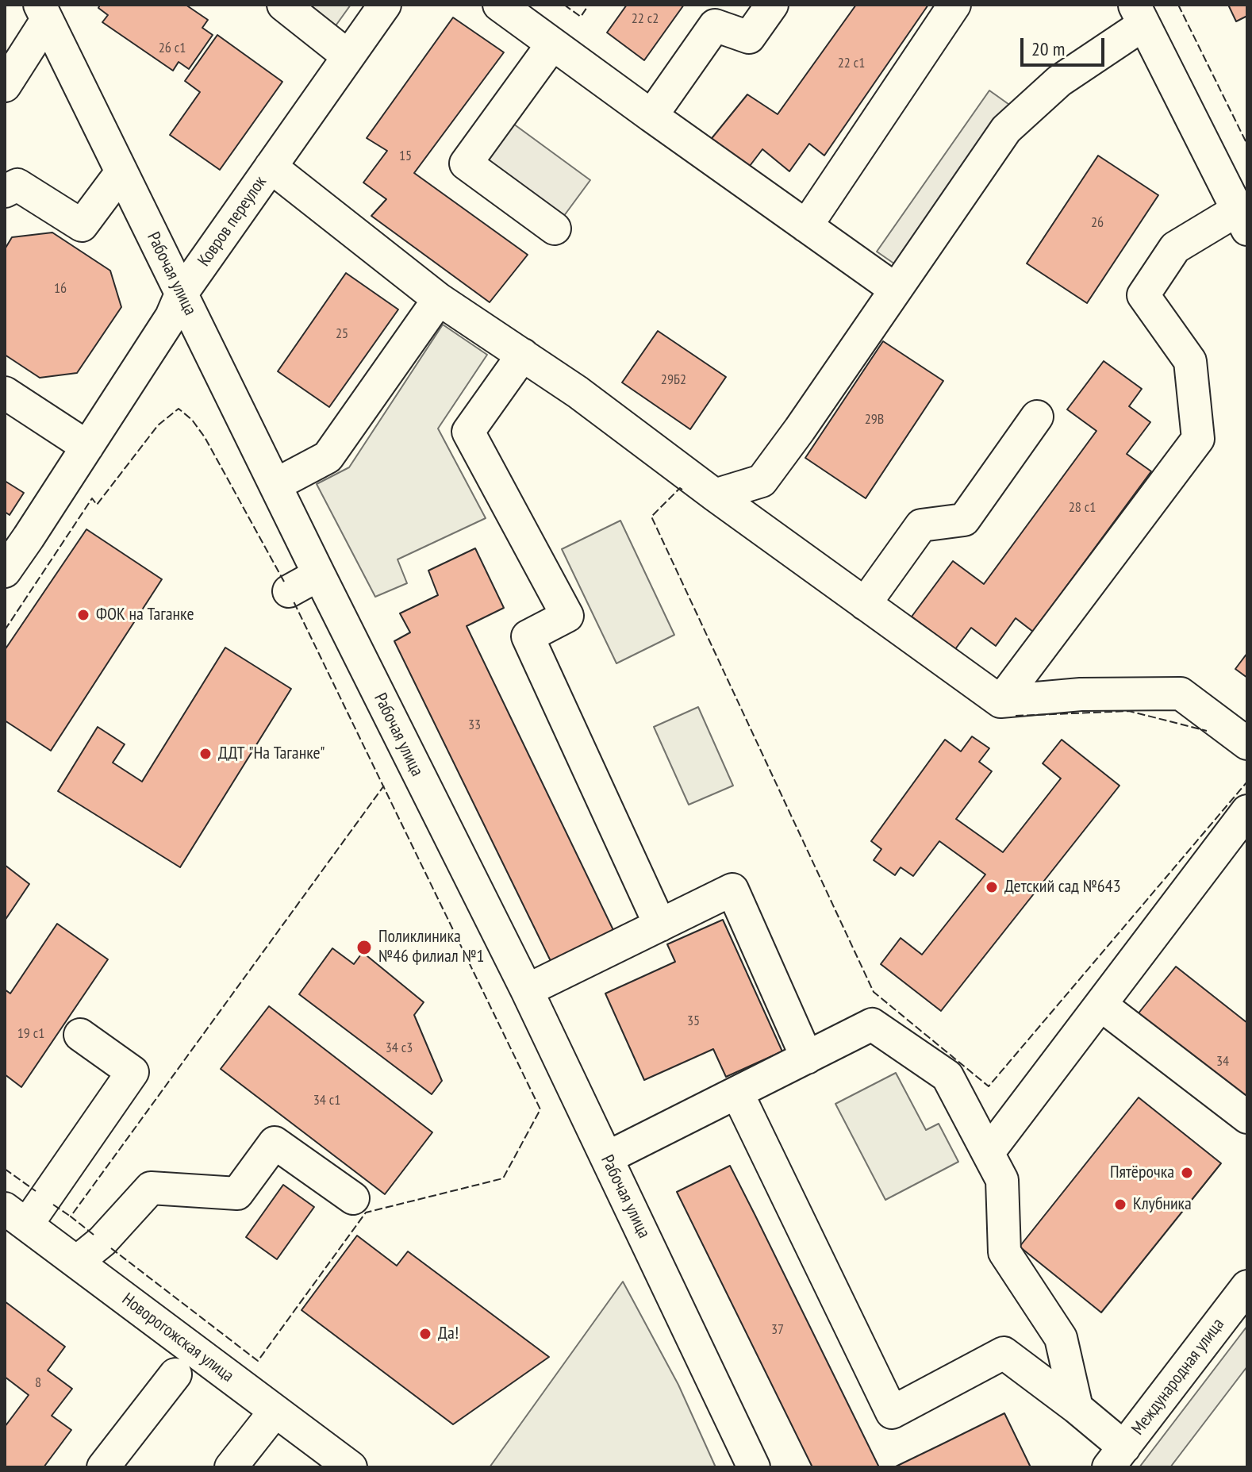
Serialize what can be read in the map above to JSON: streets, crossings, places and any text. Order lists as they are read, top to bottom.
{
  "streets": {
    "street": [
      "Ковров переулок",
      "Рабочая улица",
      "Новорогожская улица",
      "Международная улица"
    ]
  },
  "crossings": [
    ["Ковров переулок", "Рабочая улица"]
  ],
  "places": [
    "ФОК на Таганке",
    "ДДТ \"На Таганке\"",
    "Детский сад №643",
    "Поликлиника №46 филиал №1",
    "Пятёрочка",
    "Клубника",
    "Да!"
  ],
  "house_numbers": [
    "22 с2",
    "26 с1",
    "22 с1",
    "15",
    "26",
    "16",
    "25",
    "29Б2",
    "29В",
    "28 с1",
    "33",
    "35",
    "19 с1",
    "34 с3",
    "34",
    "34 с1",
    "37",
    "8"
  ],
  "scale_bar": "20 m"
}
